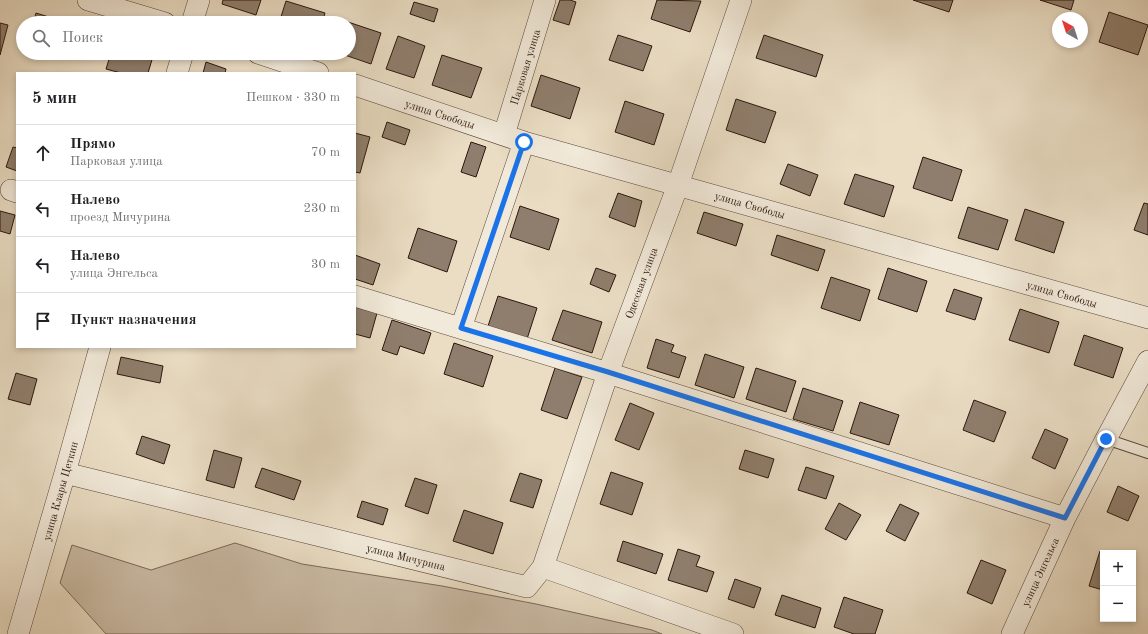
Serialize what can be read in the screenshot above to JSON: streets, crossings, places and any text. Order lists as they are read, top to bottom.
{
  "streets": {
    "street": [
      "Парковая улица",
      "улица Свободы",
      "Одесская улица",
      "улица Клары Цеткин",
      "улица Мичурина",
      "улица Энгельса"
    ]
  },
  "crossings": [
    ["Парковая улица", "улица Свободы"],
    ["улица Свободы", "Одесская улица"],
    ["Одесская улица", "улица Мичурина"],
    ["улица Клары Цеткин", "улица Мичурина"]
  ],
  "north": "top left",
  "page": {
    "search": "Поиск",
    "heading": ["5 мин", "Пешком · 330 m"],
    "list": [
      ["Прямо", "Парковая улица", "70 m"],
      ["Налево", "проезд Мичурина", "230 m"],
      ["Налево", "улица Энгельса", "30 m"],
      "Пункт назначения"
    ],
    "map_buttons": ["+", "−"]
  }
}
